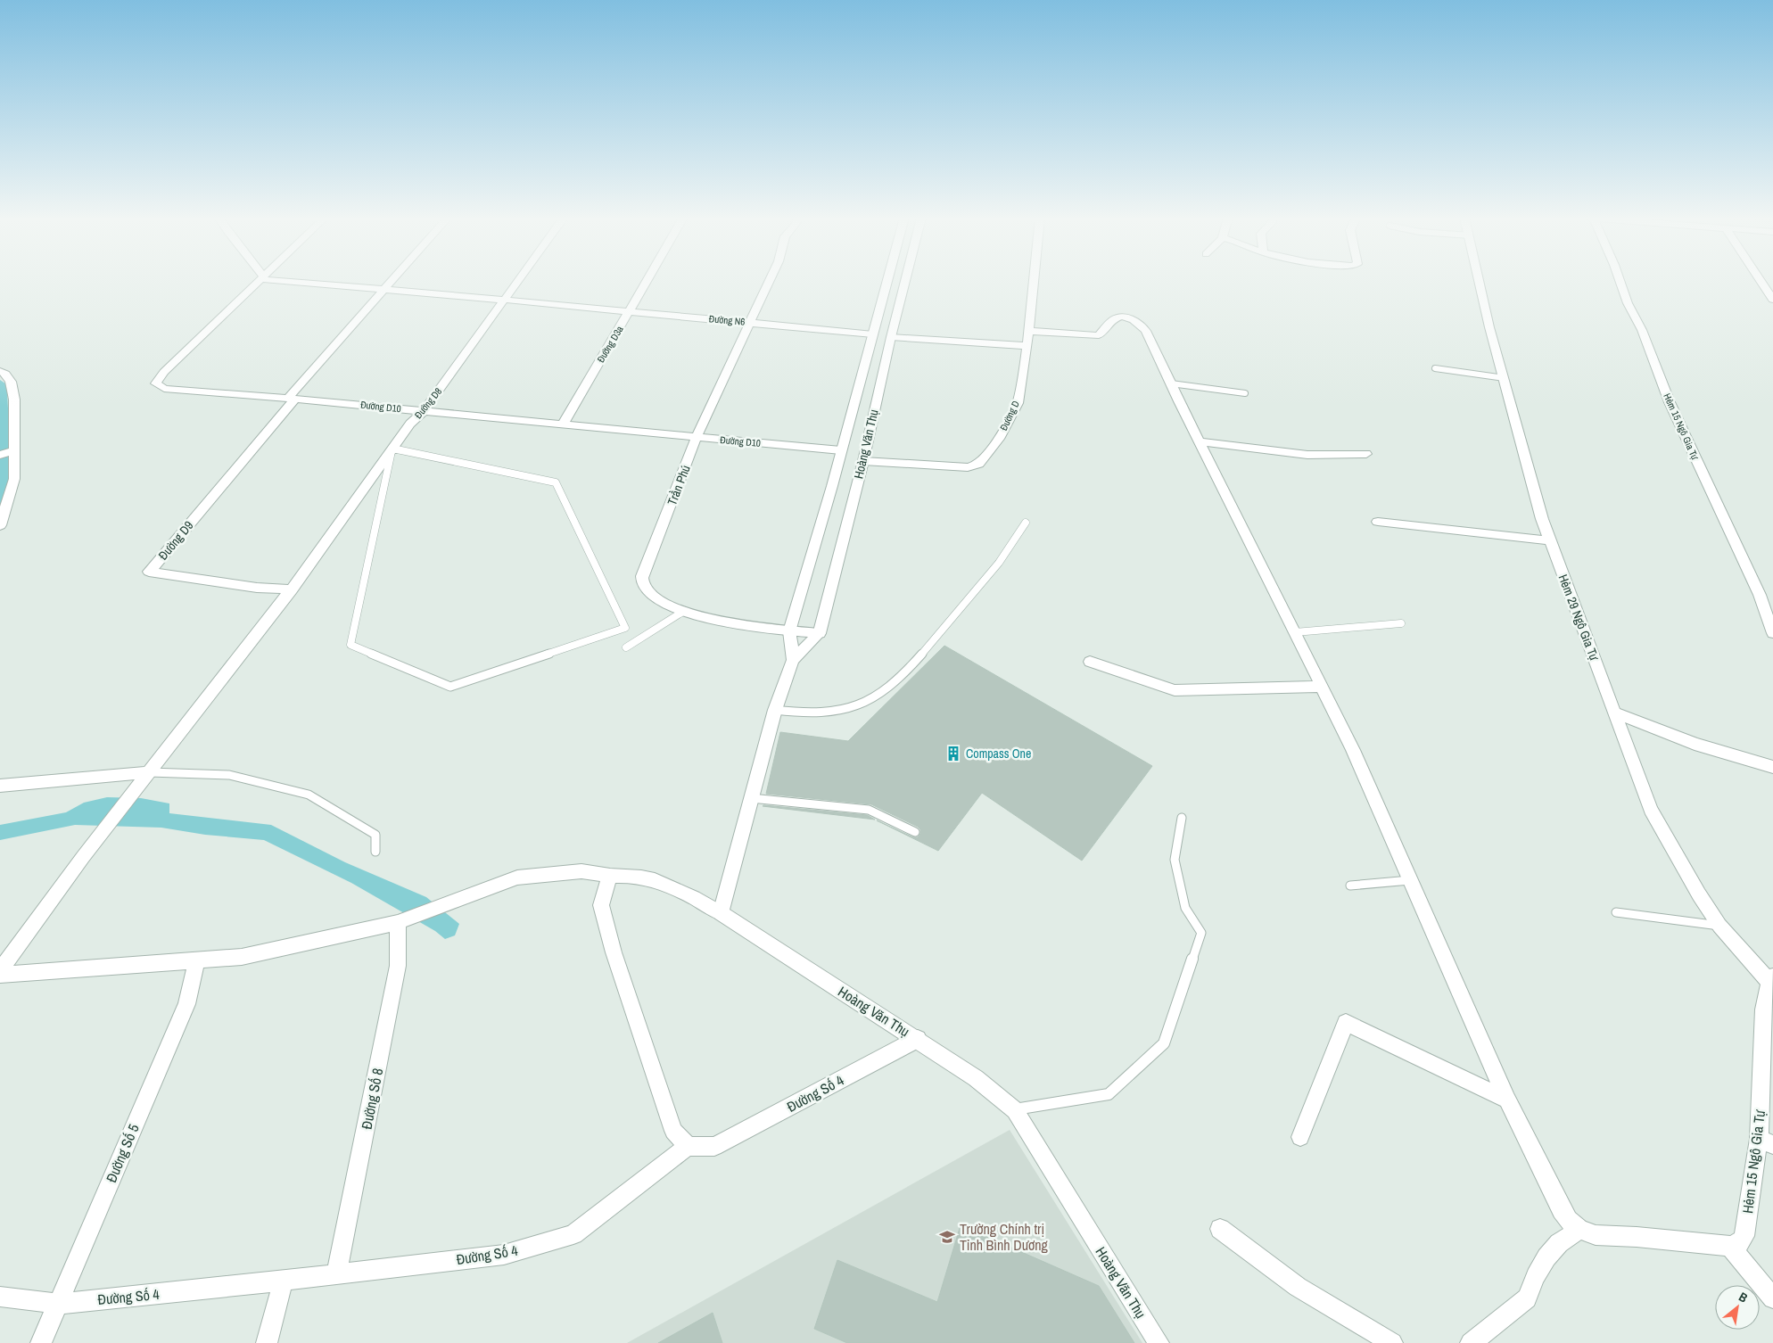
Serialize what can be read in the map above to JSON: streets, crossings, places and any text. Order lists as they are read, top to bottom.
{
  "streets": {
    "street": [
      "Đường N6",
      "Đường D3a",
      "Đường D8",
      "Đường D10",
      "Đường D",
      "Hẻm 15 Ngô Gia Tự",
      "Hoàng Văn Thụ",
      "Trần Phú",
      "Đường D9",
      "Hẻm 29 Ngô Gia Tự",
      "Đường Số 4",
      "Đường Số 8",
      "Đường Số 5"
    ]
  },
  "crossings": [
    ["Đường N6", "Đường D3a"],
    ["Đường N6", "Đường D8"],
    ["Đường N6", "Đường D"],
    ["Đường N6", "Hoàng Văn Thụ"],
    ["Đường N6", "Trần Phú"],
    ["Đường N6", "Đường D9"],
    ["Đường D3a", "Đường D10"],
    ["Đường D8", "Đường D10"],
    ["Đường D8", "Đường D9"],
    ["Đường D10", "Hoàng Văn Thụ"],
    ["Đường D10", "Trần Phú"],
    ["Đường D10", "Đường D9"],
    ["Đường D", "Hoàng Văn Thụ"],
    ["Hẻm 15 Ngô Gia Tự", "Hẻm 29 Ngô Gia Tự"],
    ["Hoàng Văn Thụ", "Trần Phú"],
    ["Hoàng Văn Thụ", "Đường Số 4"],
    ["Đường Số 4", "Đường Số 8"],
    ["Đường Số 4", "Đường Số 5"]
  ],
  "places": {
    "building": ["Compass One"],
    "school or university": ["Trường Chính trị Tỉnh Bình Dương"]
  },
  "north": "top right"
}
